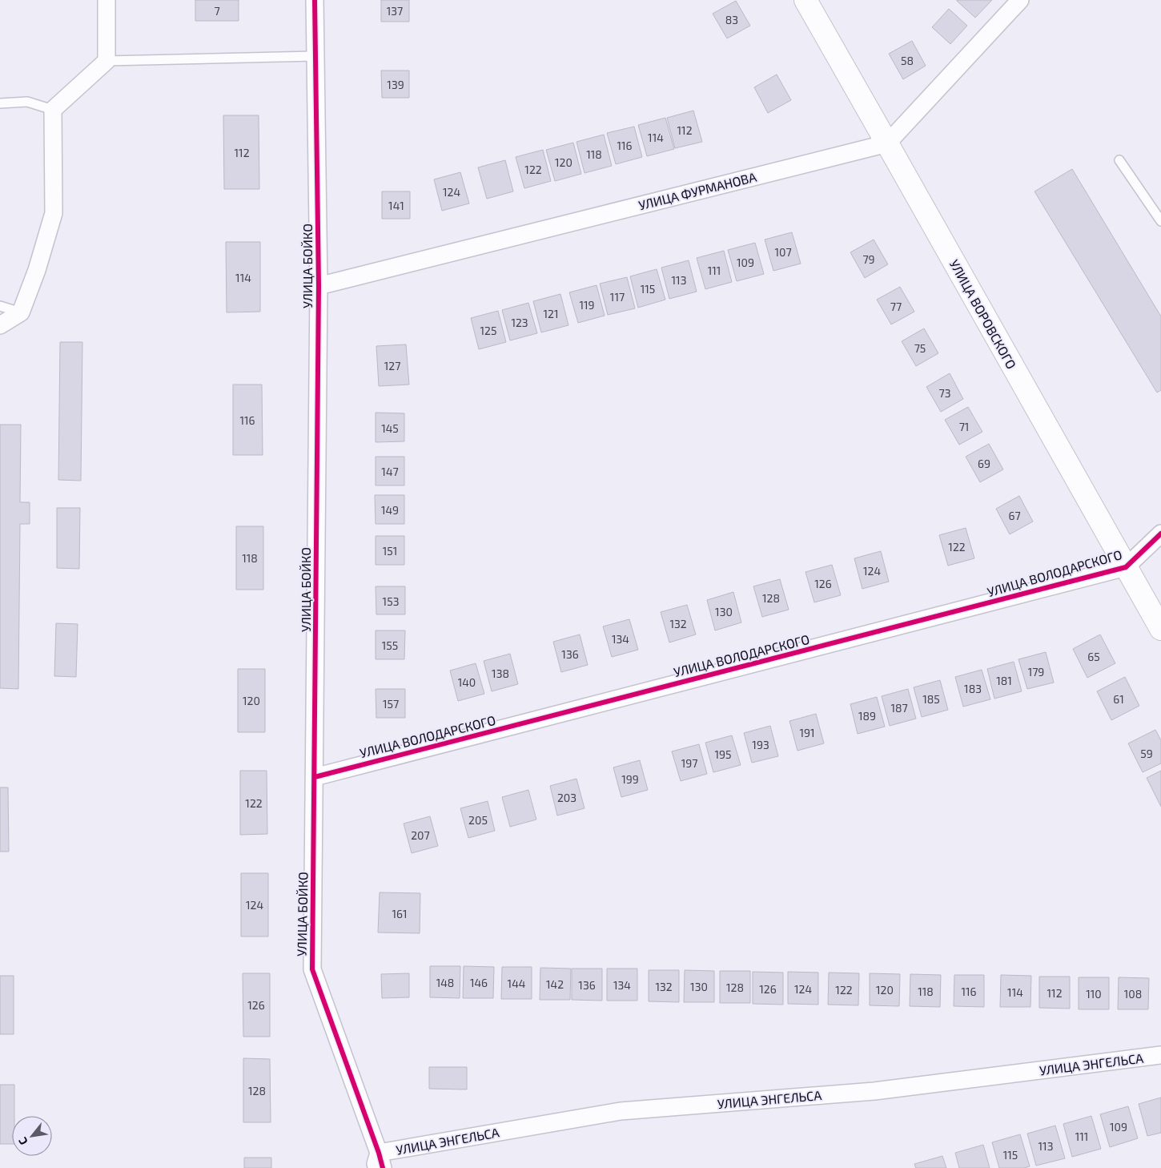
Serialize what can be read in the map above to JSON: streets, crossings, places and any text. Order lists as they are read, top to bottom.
{
  "streets": {
    "street": [
      "УЛИЦА ФУРМАНОВА",
      "УЛИЦА БОЙКО",
      "УЛИЦА ВОРОВСКОГО",
      "УЛИЦА ВОЛОДАРСКОГО",
      "УЛИЦА ЭНГЕЛЬСА"
    ]
  },
  "crossings": [
    ["УЛИЦА ФУРМАНОВА", "УЛИЦА БОЙКО"],
    ["УЛИЦА ФУРМАНОВА", "УЛИЦА ВОРОВСКОГО"],
    ["УЛИЦА БОЙКО", "УЛИЦА ВОЛОДАРСКОГО"],
    ["УЛИЦА БОЙКО", "УЛИЦА ЭНГЕЛЬСА"],
    ["УЛИЦА ВОРОВСКОГО", "УЛИЦА ВОЛОДАРСКОГО"]
  ],
  "house_numbers": [
    "7",
    "137",
    "83",
    "58",
    "139",
    "112",
    "114",
    "116",
    "112",
    "118",
    "120",
    "122",
    "124",
    "141",
    "107",
    "79",
    "109",
    "111",
    "114",
    "113",
    "115",
    "117",
    "119",
    "77",
    "121",
    "123",
    "125",
    "75",
    "127",
    "73",
    "116",
    "71",
    "145",
    "69",
    "147",
    "149",
    "67",
    "122",
    "151",
    "118",
    "124",
    "126",
    "128",
    "153",
    "130",
    "132",
    "134",
    "155",
    "136",
    "65",
    "179",
    "138",
    "181",
    "140",
    "183",
    "185",
    "61",
    "120",
    "157",
    "187",
    "189",
    "191",
    "193",
    "59",
    "195",
    "197",
    "199",
    "203",
    "122",
    "205",
    "207",
    "124",
    "161",
    "148",
    "146",
    "144",
    "142",
    "136",
    "134",
    "132",
    "130",
    "128",
    "126",
    "124",
    "122",
    "120",
    "118",
    "116",
    "114",
    "112",
    "110",
    "108",
    "126",
    "128",
    "109",
    "111",
    "113",
    "115"
  ],
  "north": "bottom left"
}
